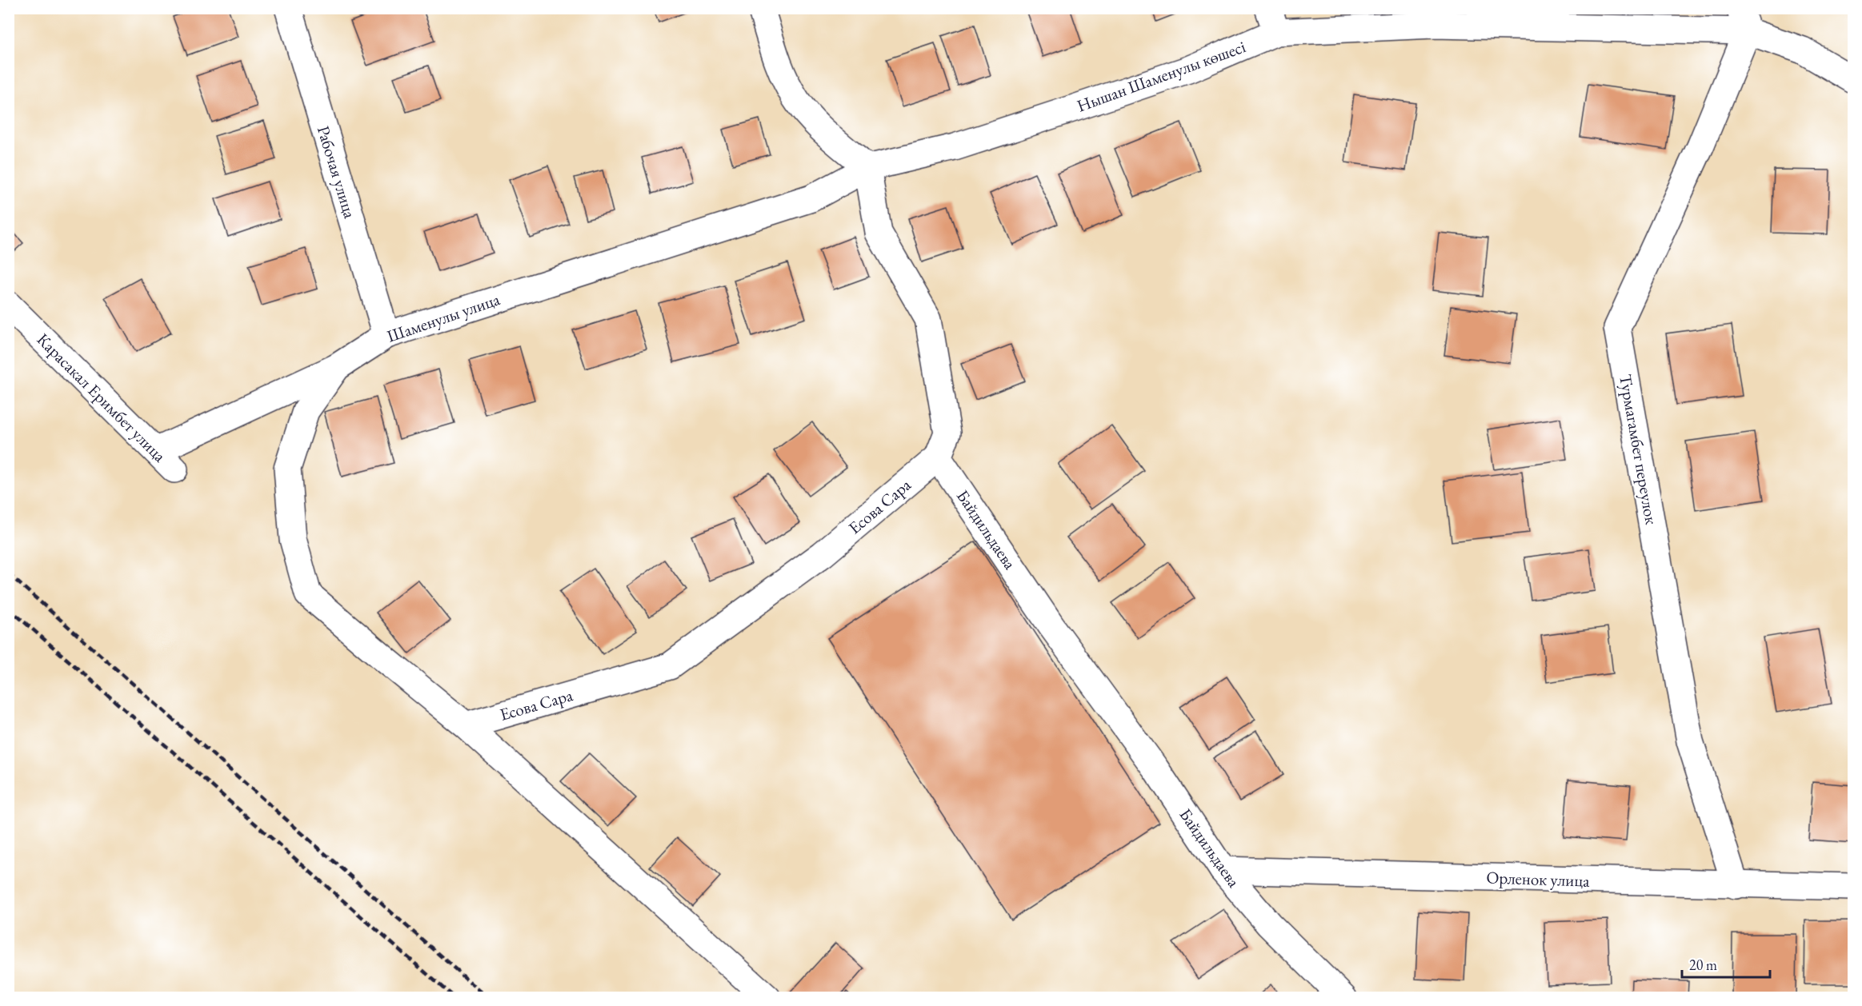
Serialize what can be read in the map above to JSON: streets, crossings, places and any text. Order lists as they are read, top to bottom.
{
  "streets": {
    "street": [
      "Нышан Шаменулы көшесі",
      "Рабочая улица",
      "Шаменулы улица",
      "Карасакал Еримбет улица",
      "Турмагамбет переулок",
      "Есова Сара",
      "Байдильдаева",
      "Орленок улица"
    ]
  },
  "crossings": [
    ["Нышан Шаменулы көшесі", "Шаменулы улица"],
    ["Нышан Шаменулы көшесі", "Турмагамбет переулок"],
    ["Рабочая улица", "Шаменулы улица"],
    ["Шаменулы улица", "Карасакал Еримбет улица"],
    ["Шаменулы улица", "Есова Сара"],
    ["Турмагамбет переулок", "Орленок улица"],
    ["Есова Сара", "Байдильдаева"],
    ["Байдильдаева", "Орленок улица"]
  ],
  "scale_bar": "20 m"
}
